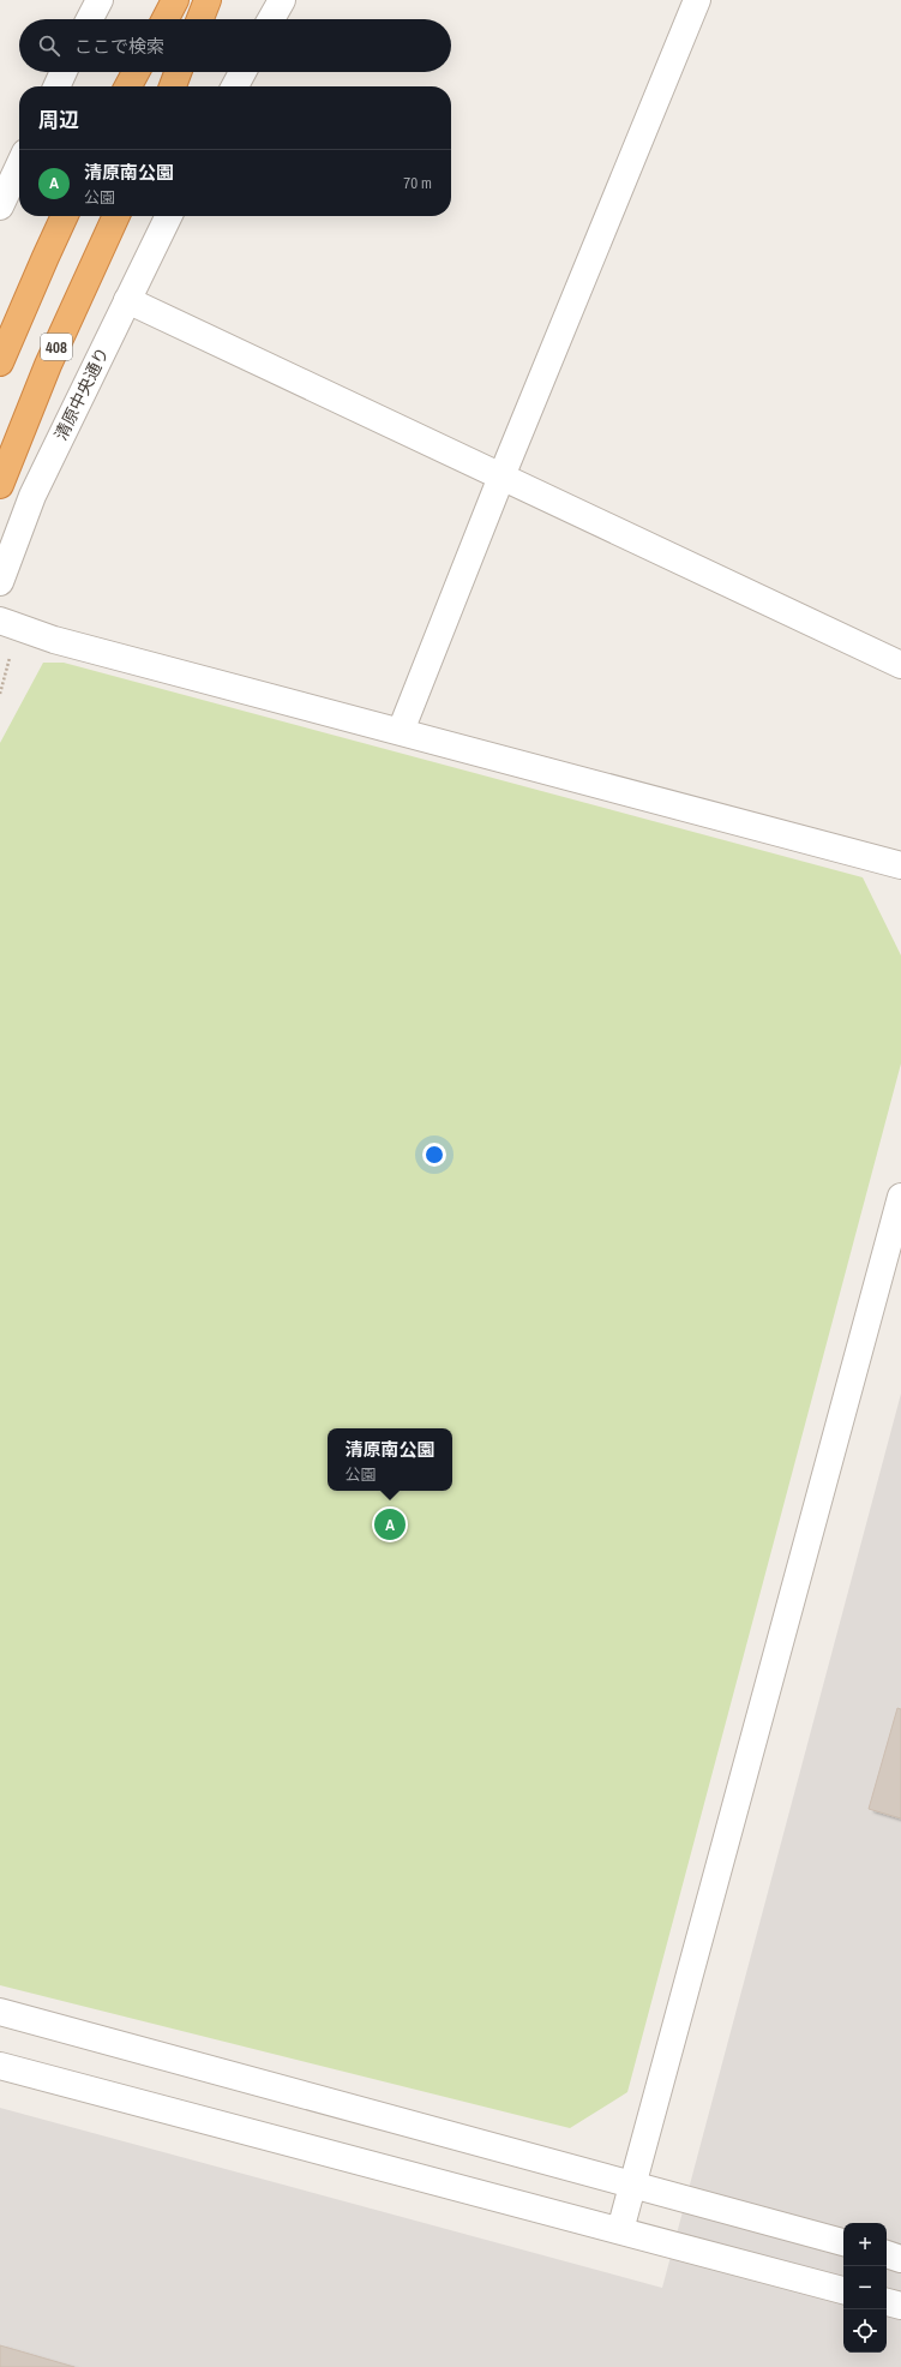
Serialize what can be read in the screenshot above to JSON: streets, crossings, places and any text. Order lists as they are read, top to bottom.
{
  "streets": {
    "highway": ["408"],
    "street": ["清原中央通り"]
  },
  "page": {
    "search": "ここで検索",
    "heading": "周辺",
    "list": [
      {
        "mark": "A",
        "name": "清原南公園",
        "note": "公園",
        "value": "70 m"
      }
    ],
    "popup": ["清原南公園", "公園"],
    "pins": "A",
    "map_buttons": ["+", "−"]
  }
}
